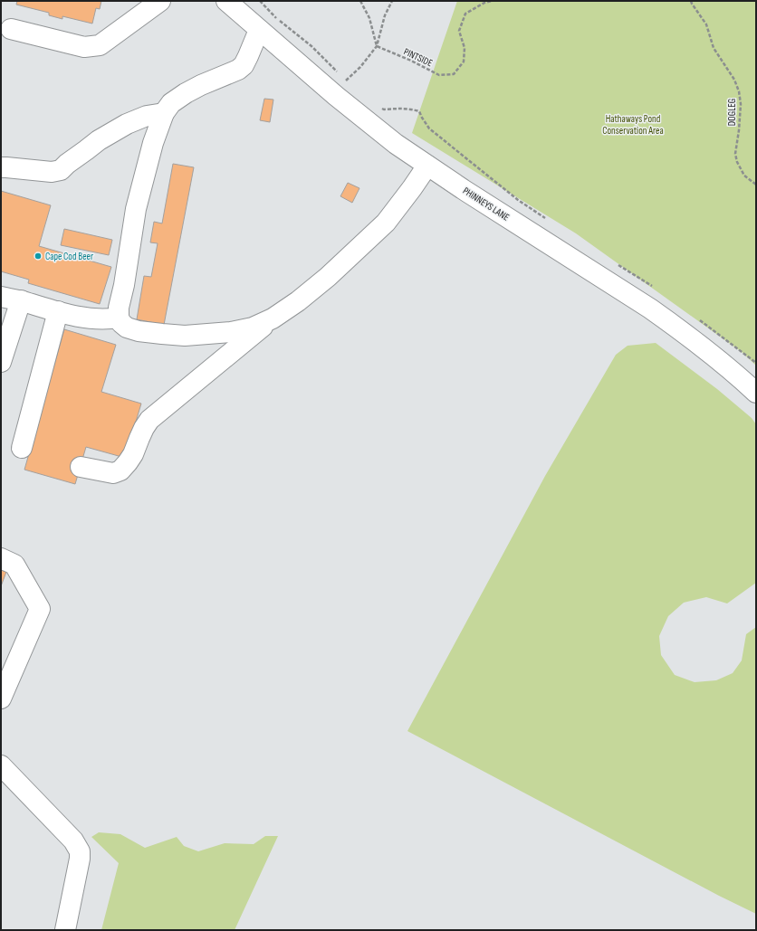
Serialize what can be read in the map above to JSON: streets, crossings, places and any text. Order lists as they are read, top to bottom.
{
  "streets": {
    "main road": ["PHINNEYS LANE"],
    "path": ["PINTSIDE", "DOGLEG"]
  },
  "parks": ["Hathaways Pond Conservation Area"],
  "places": ["Cape Cod Beer"]
}
